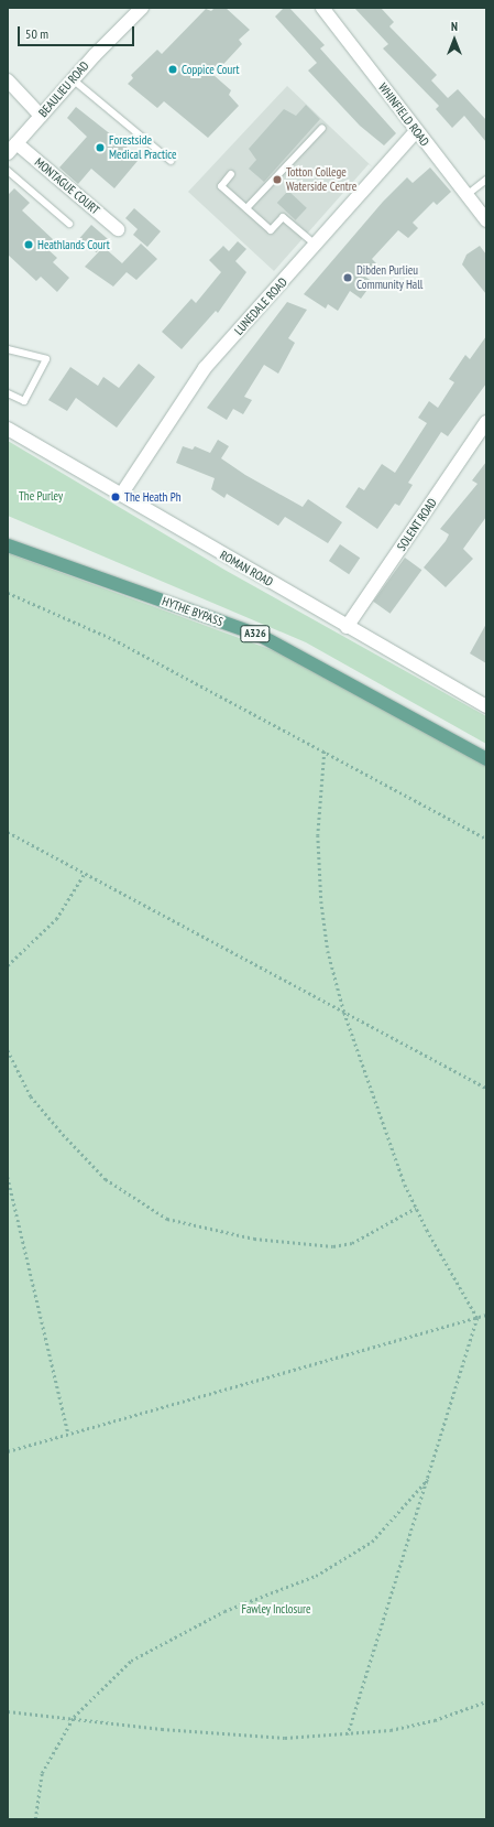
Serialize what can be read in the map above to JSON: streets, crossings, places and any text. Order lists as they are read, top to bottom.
{
  "streets": {
    "main road": ["HYTHE BYPASS", "A326"],
    "street": [
      "BEAULIEU ROAD",
      "WHINFIELD ROAD",
      "MONTAGUE COURT",
      "LUNEDALE ROAD",
      "SOLENT ROAD",
      "ROMAN ROAD"
    ]
  },
  "crossings": [
    ["BEAULIEU ROAD", "MONTAGUE COURT"],
    ["WHINFIELD ROAD", "LUNEDALE ROAD"],
    ["LUNEDALE ROAD", "ROMAN ROAD"],
    ["SOLENT ROAD", "ROMAN ROAD"]
  ],
  "parks": ["The Purley", "Fawley Inclosure"],
  "places": [
    "Coppice Court",
    "Forestside Medical Practice",
    "Totton College Waterside Centre",
    "Heathlands Court",
    "Dibden Purlieu Community Hall",
    "The Heath Ph"
  ],
  "scale_bar": "50 m",
  "north": "top"
}
